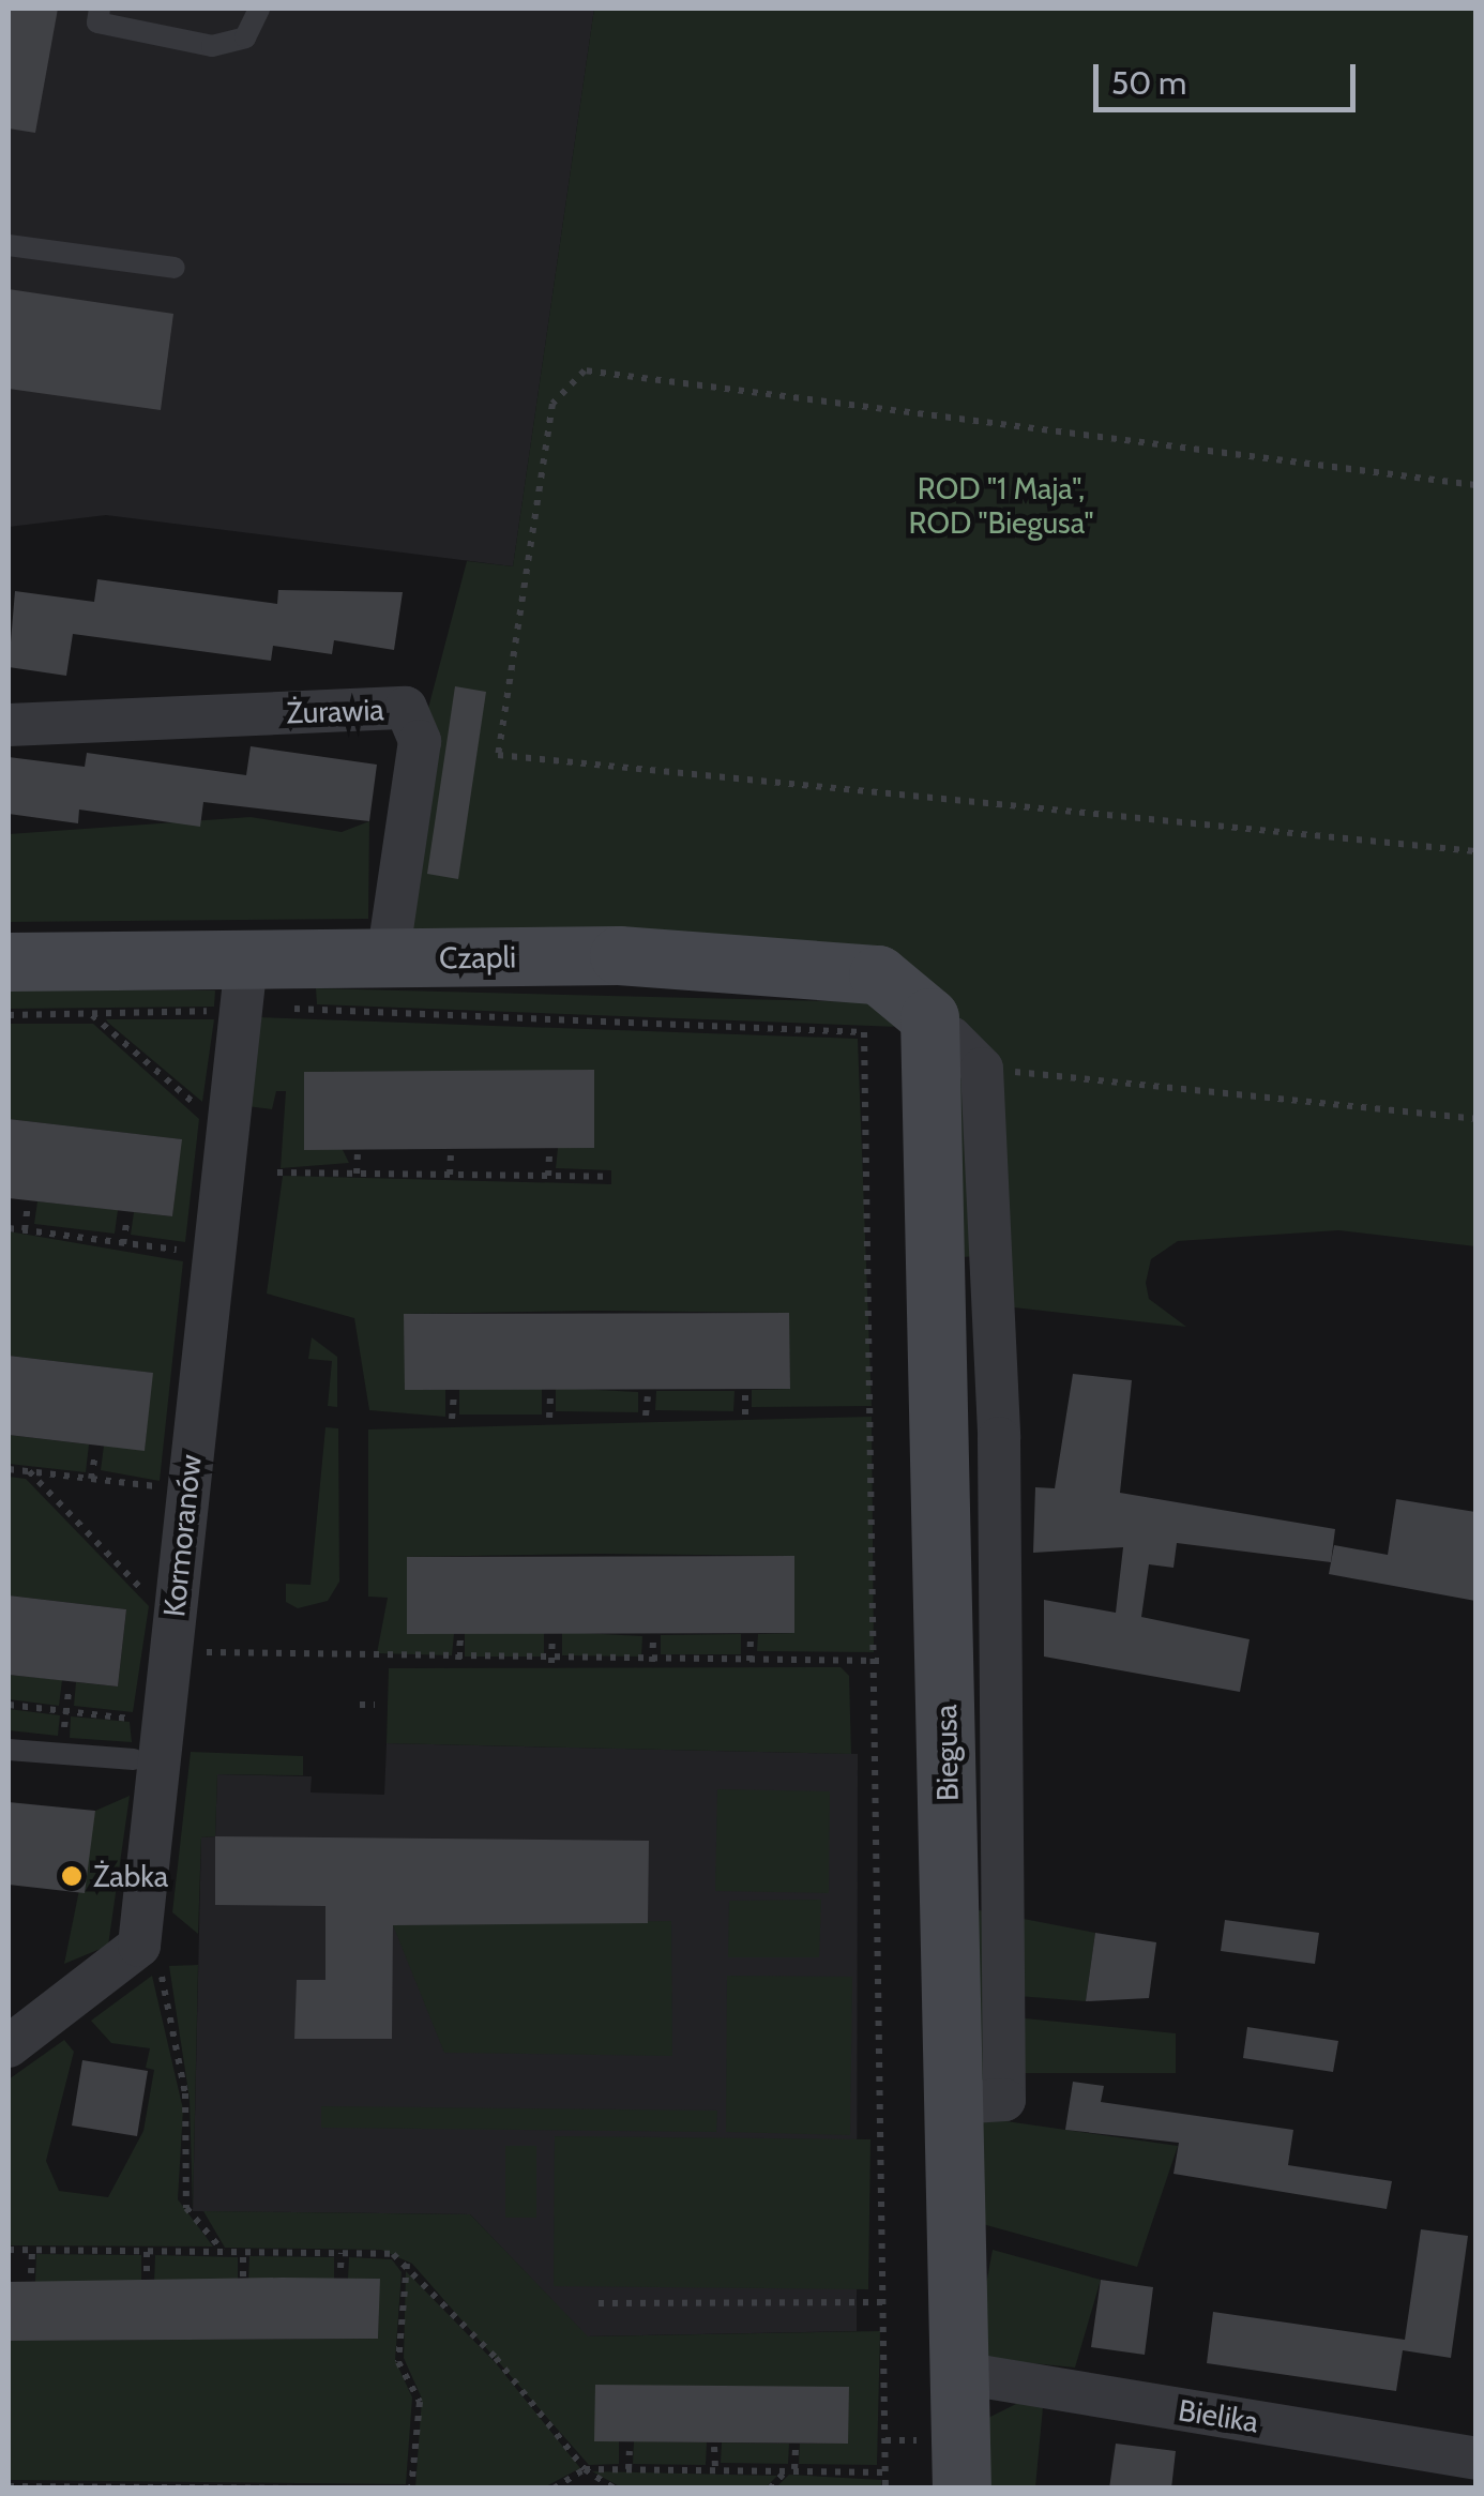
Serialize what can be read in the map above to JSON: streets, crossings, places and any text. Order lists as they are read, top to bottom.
{
  "streets": {
    "street": [
      "Żurawia",
      "Czapli",
      "Kormoranów",
      "Biegusa",
      "Bielika"
    ]
  },
  "crossings": [
    ["Żurawia", "Czapli"],
    ["Czapli", "Kormoranów"],
    ["Czapli", "Biegusa"],
    ["Biegusa", "Bielika"]
  ],
  "parks": ["ROD \"1 Maja\", ROD \"Biegusa\""],
  "places": ["Żabka"],
  "scale_bar": "50 m"
}
